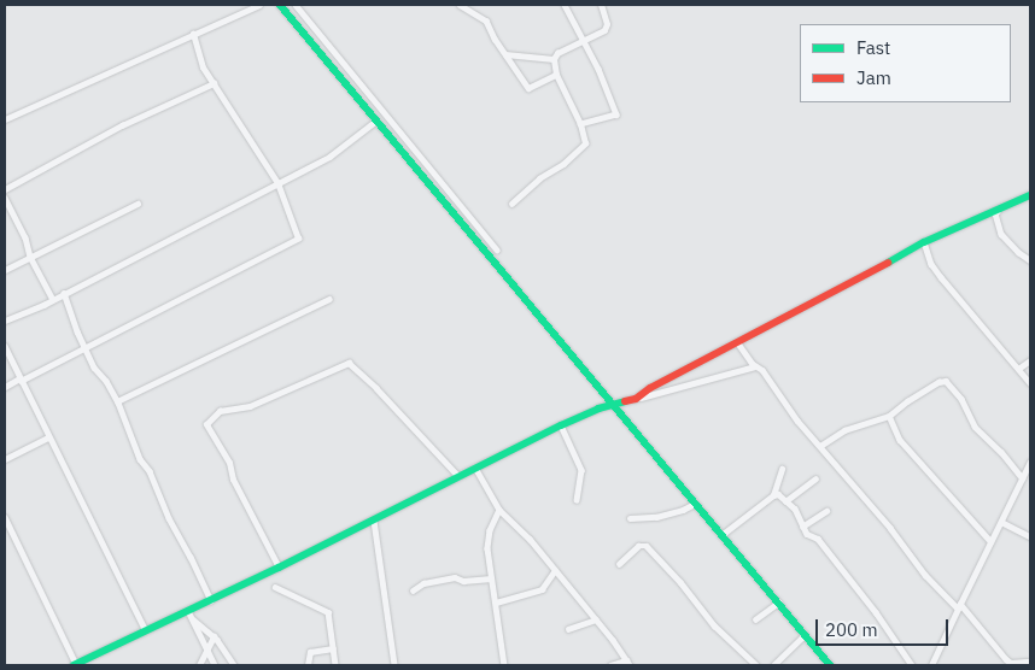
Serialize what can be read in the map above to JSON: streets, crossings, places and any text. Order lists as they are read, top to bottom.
{
  "legend": ["Fast", "Jam"],
  "scale_bar": "200 m"
}
